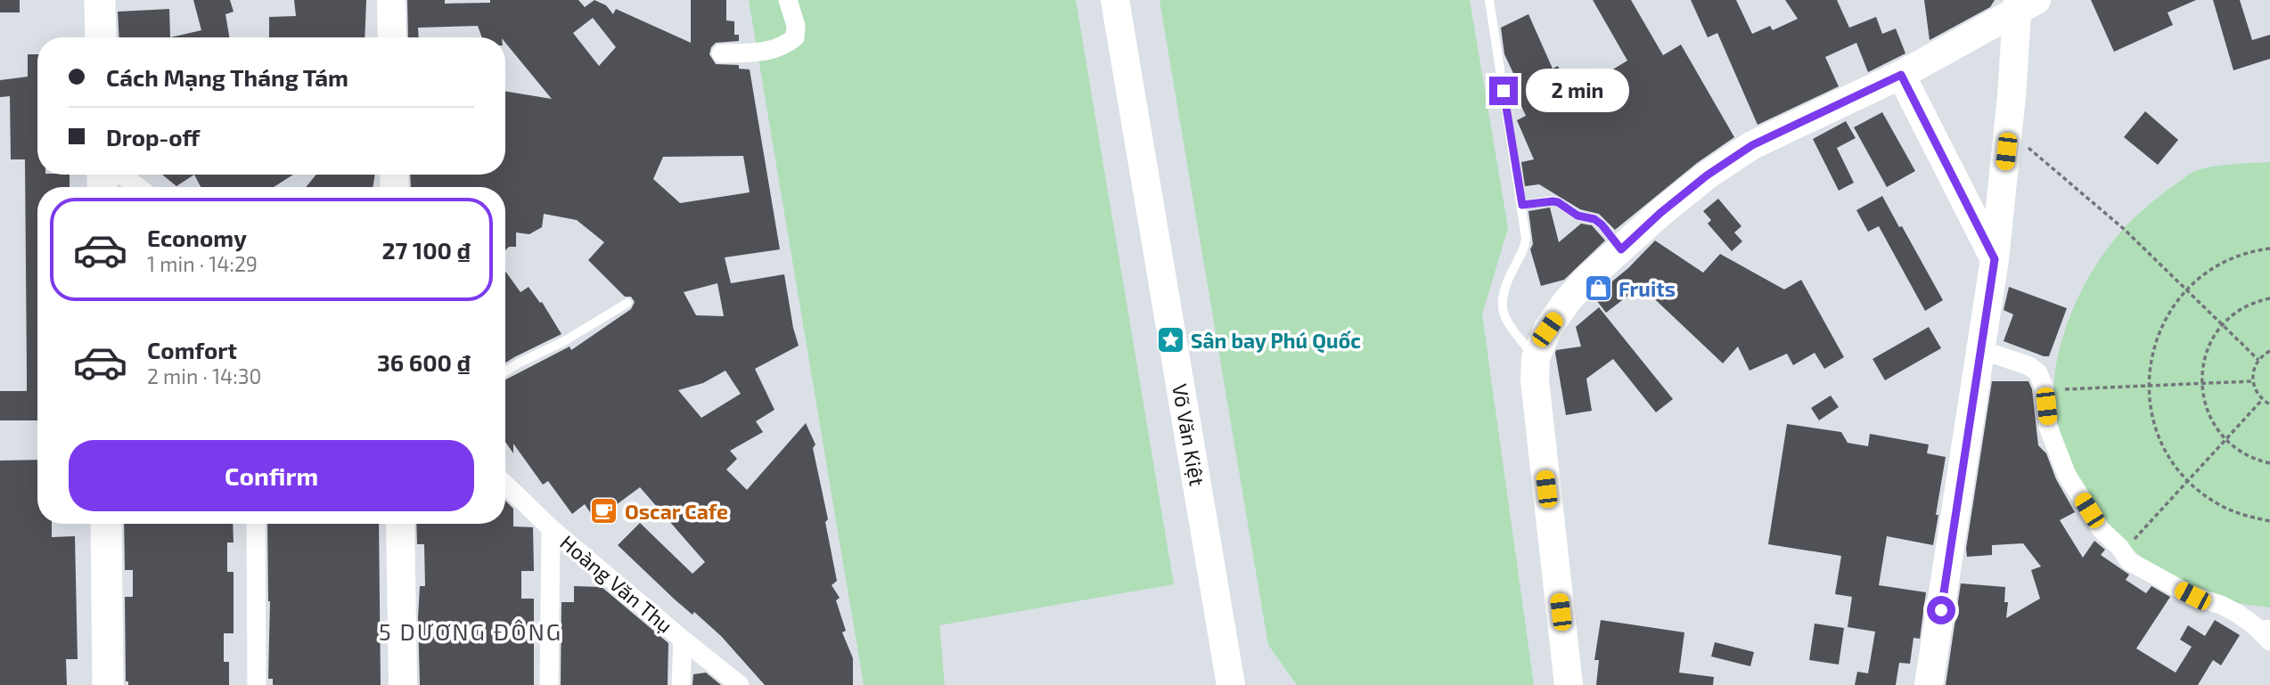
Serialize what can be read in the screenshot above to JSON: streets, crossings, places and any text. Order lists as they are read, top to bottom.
{
  "streets": {
    "street": ["Võ Văn Kiệt", "Hoàng Văn Thụ"]
  },
  "districts": ["5 DƯƠNG ĐÔNG"],
  "places": {
    "shop": ["Fruits"],
    "place": ["Sân bay Phú Quốc"],
    "cafe": ["Oscar Cafe"]
  },
  "page": {
    "banner": ["Cách Mạng Tháng Tám", "Drop-off"],
    "bubble": "2 min",
    "list": [
      {
        "name": "Economy",
        "note": "1 min · 14:29",
        "value": "27 100 ₫"
      },
      {
        "name": "Comfort",
        "note": "2 min · 14:30",
        "value": "36 600 ₫"
      }
    ],
    "buttons": "Confirm"
  }
}
